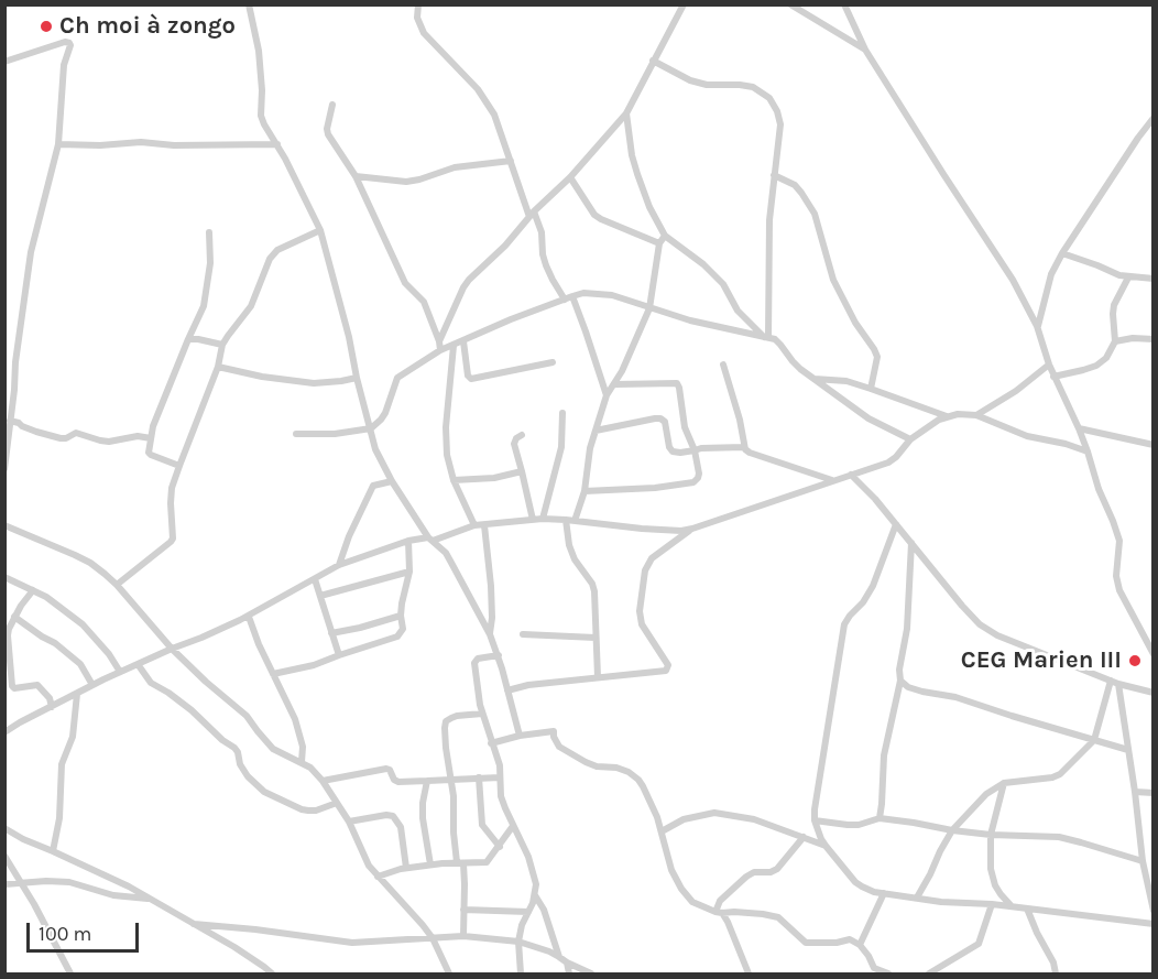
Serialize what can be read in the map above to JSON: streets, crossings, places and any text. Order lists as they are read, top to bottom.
{
  "places": ["Ch moi à zongo", "CEG Marien III"],
  "scale_bar": "100 m"
}
